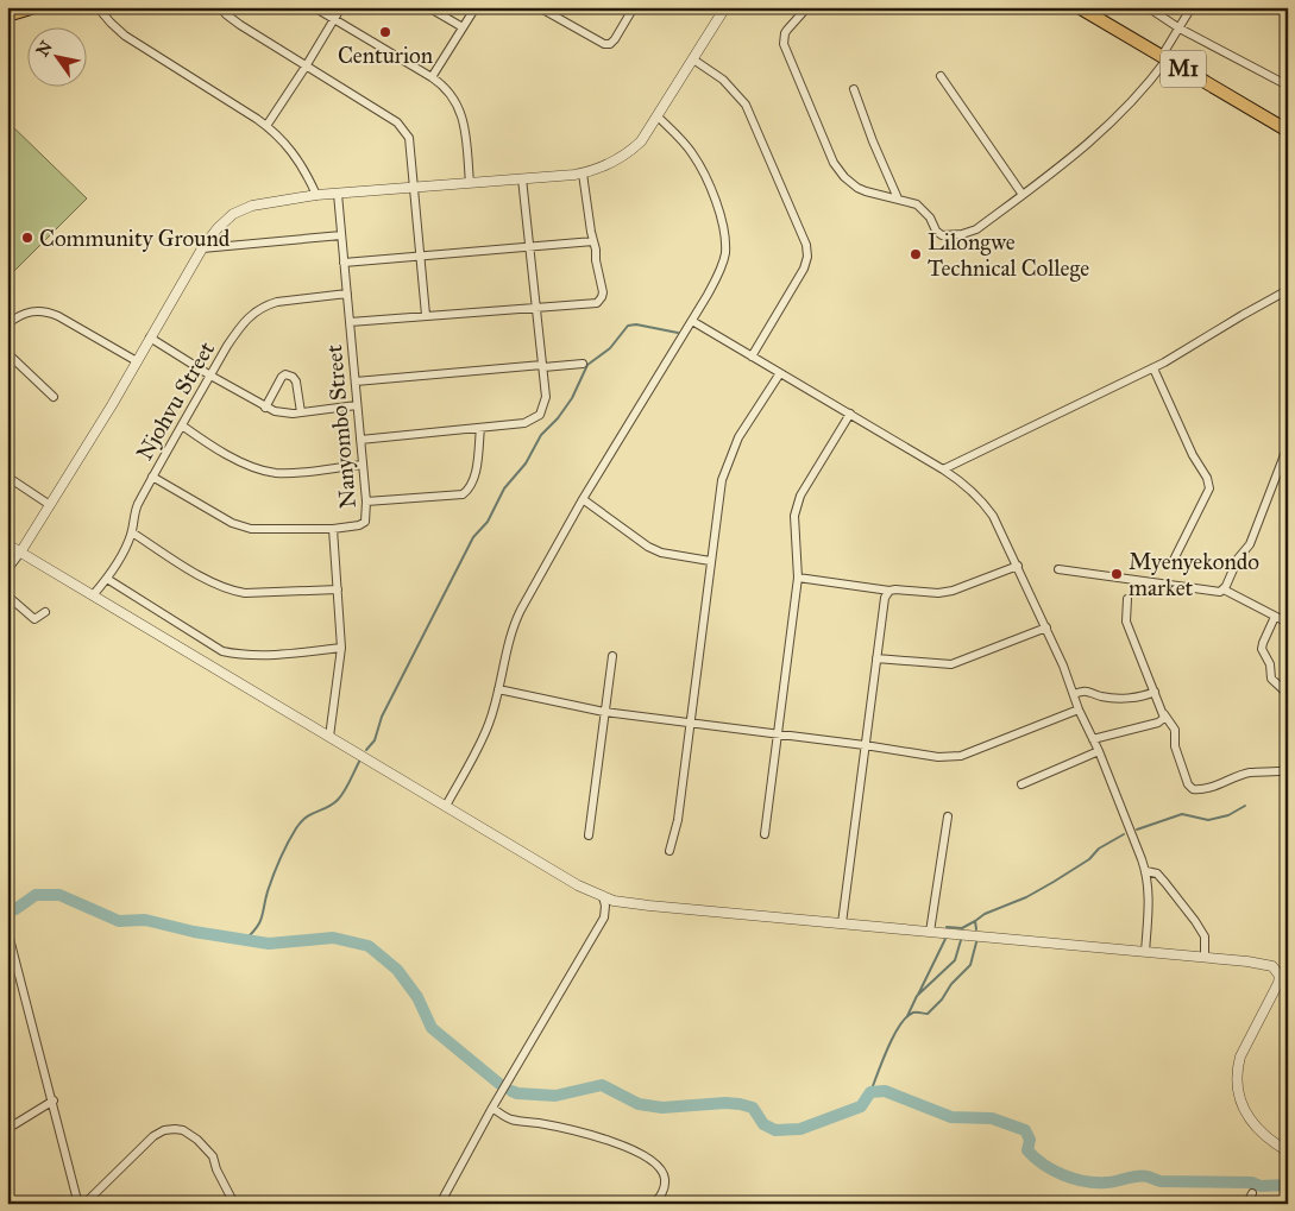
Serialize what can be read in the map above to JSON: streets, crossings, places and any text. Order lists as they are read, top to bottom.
{
  "streets": {
    "highway": ["M1"],
    "street": ["Njohvu Street", "Nanyombo Street"]
  },
  "crossings": [
    ["Njohvu Street", "Nanyombo Street"]
  ],
  "places": [
    "Centurion",
    "Community Ground",
    "Lilongwe Technical College",
    "Myenyekondo market"
  ],
  "north": "top left"
}
